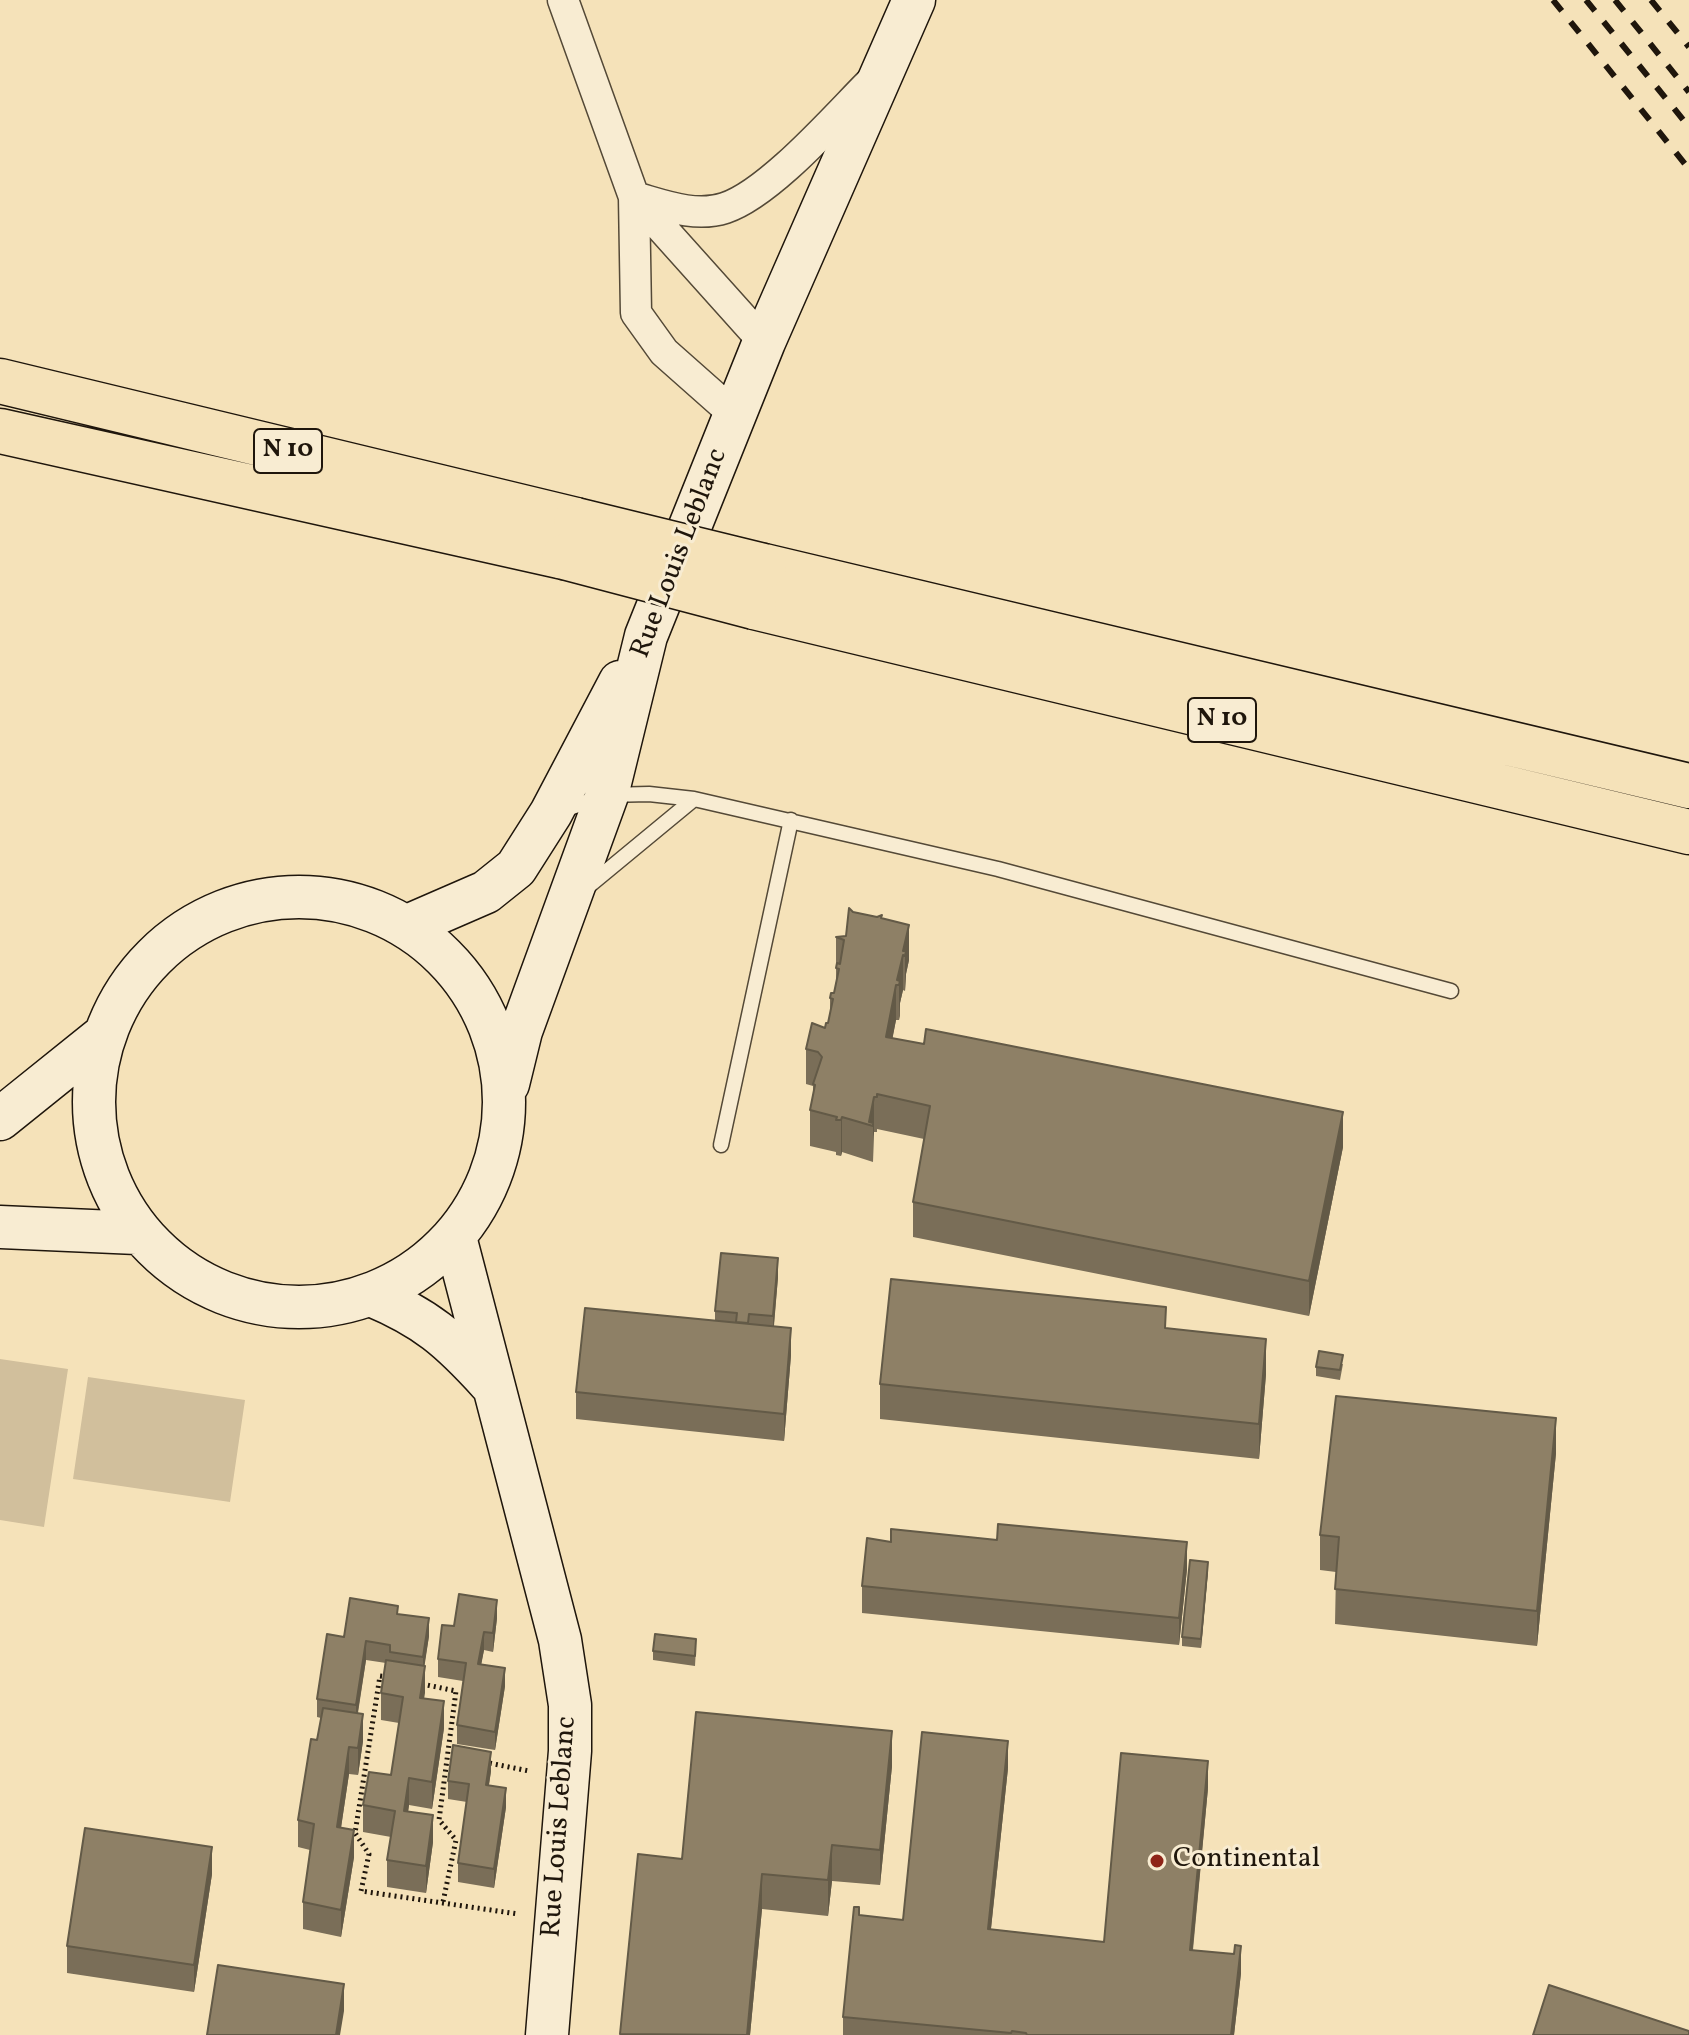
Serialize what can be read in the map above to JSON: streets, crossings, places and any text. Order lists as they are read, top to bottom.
{
  "streets": {
    "main road": ["N 10", "Rue Louis Leblanc"]
  },
  "places": ["Continental"]
}
